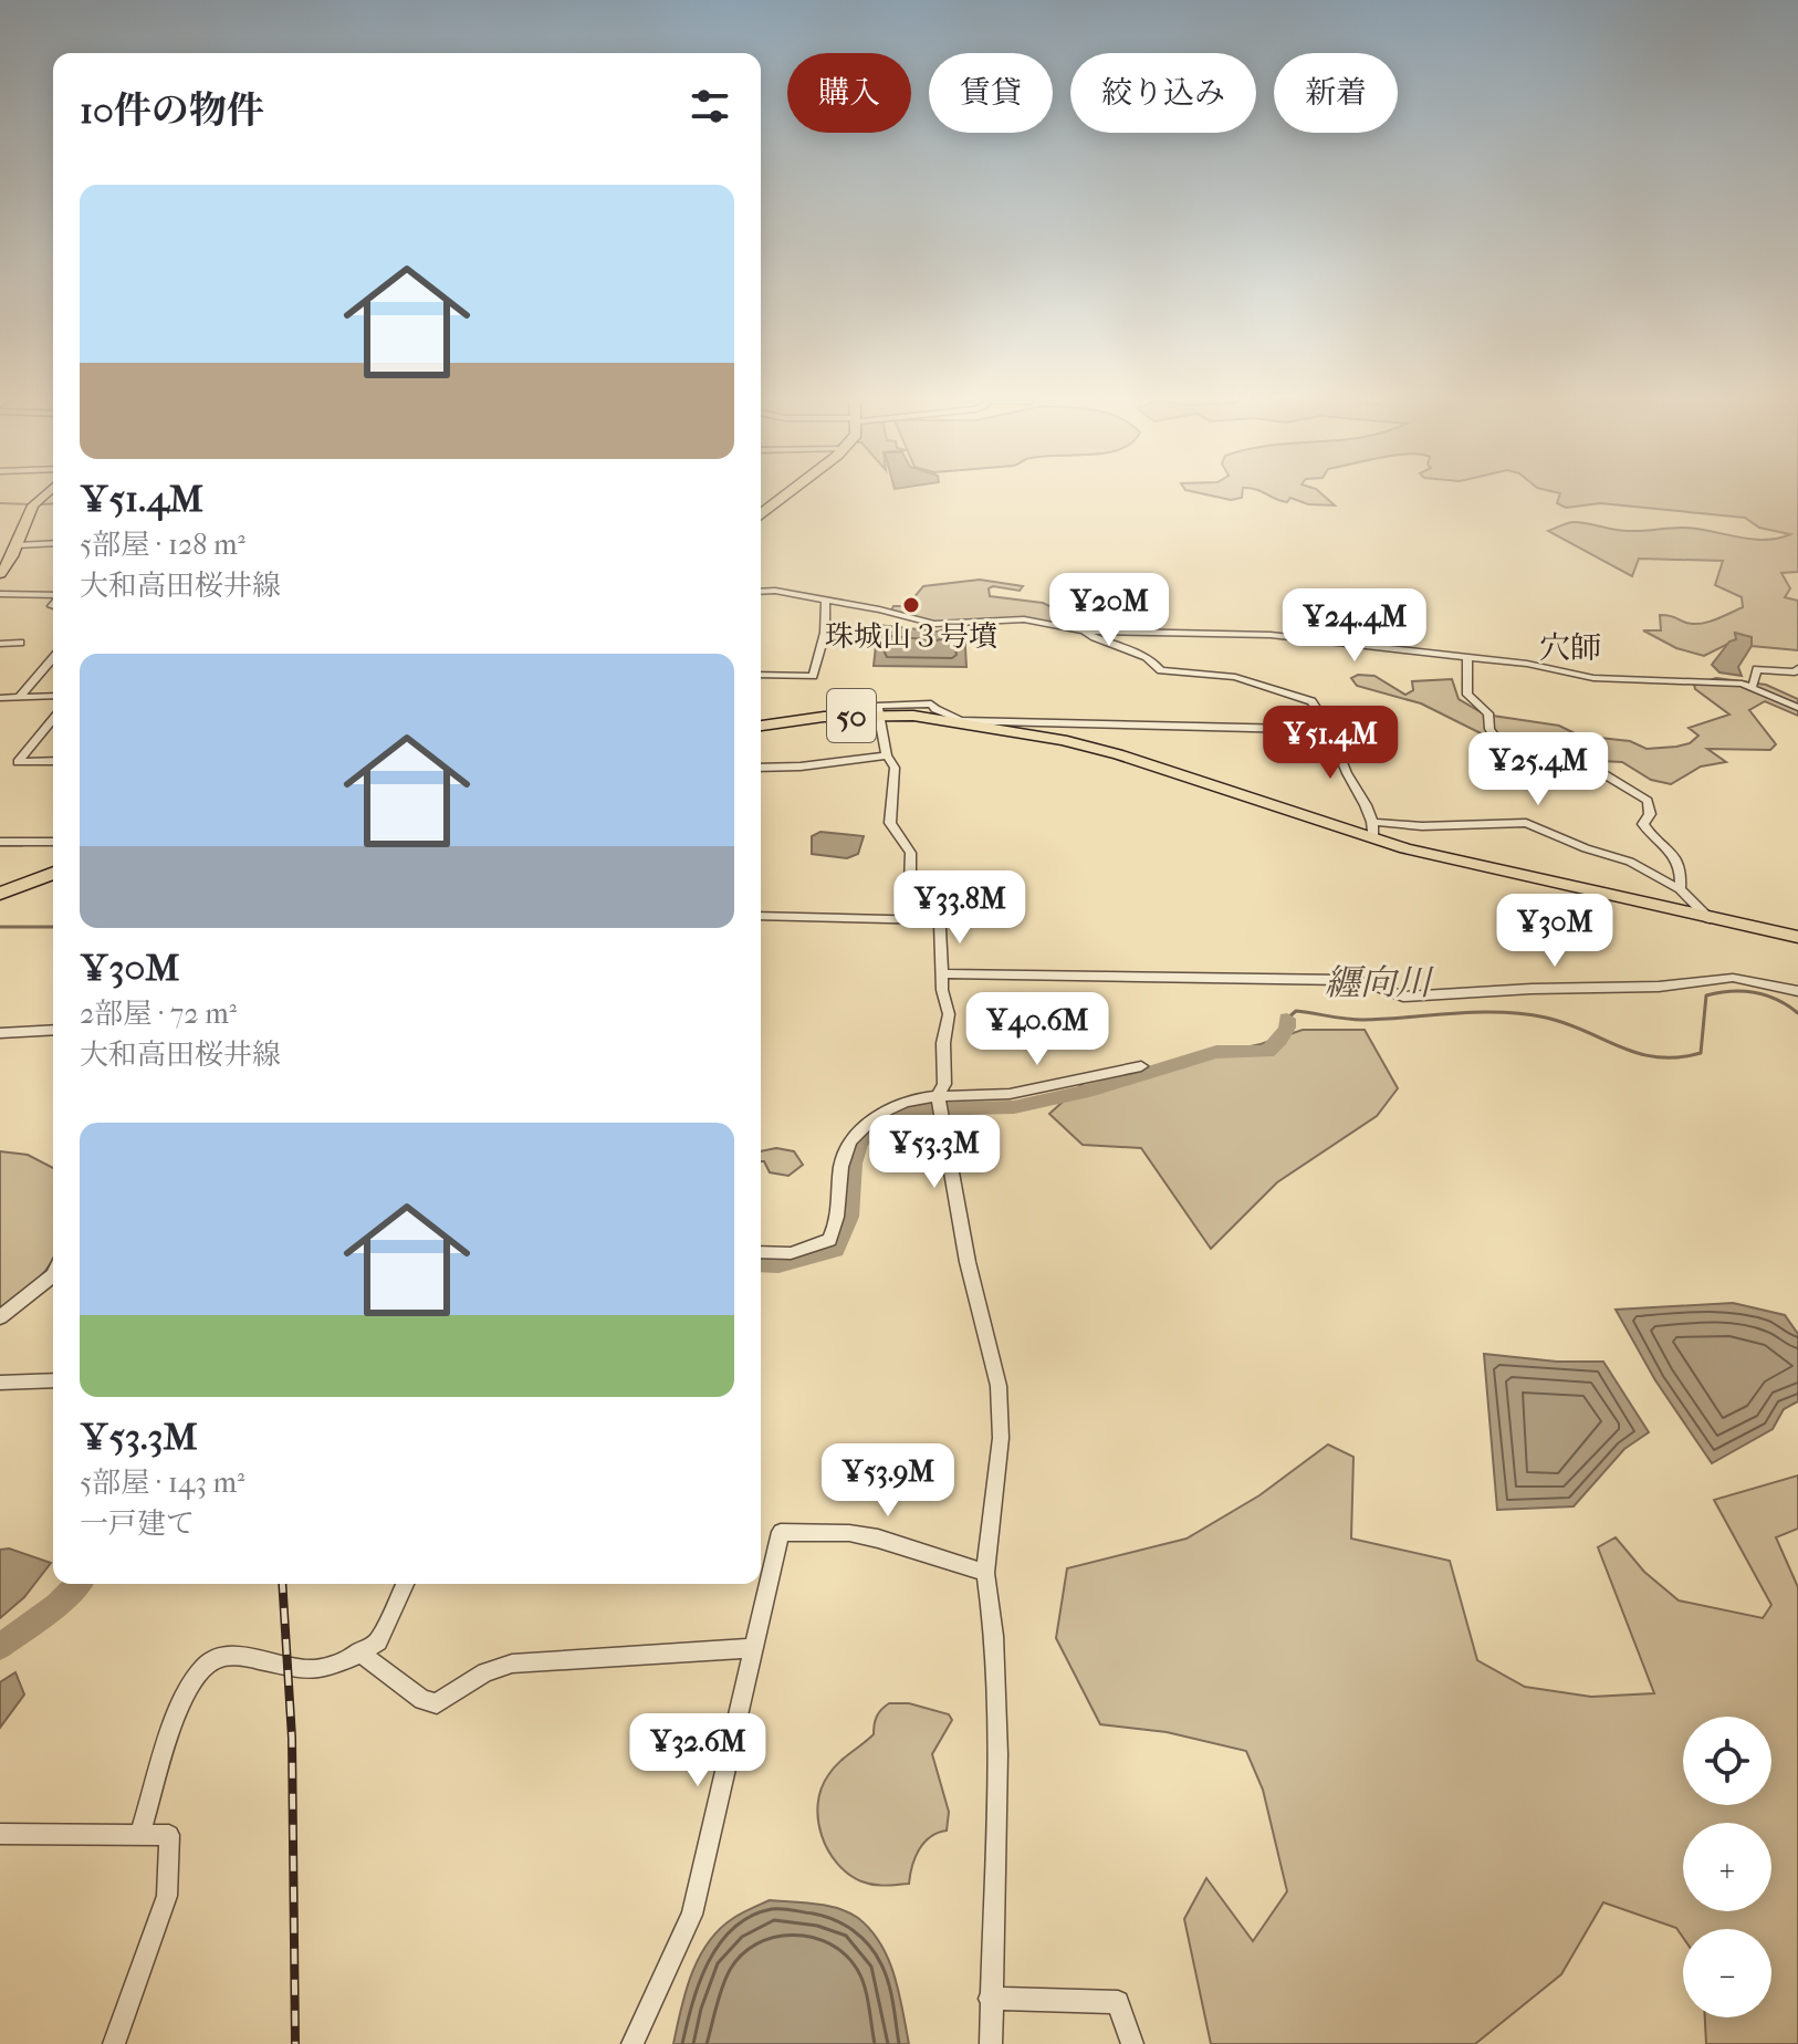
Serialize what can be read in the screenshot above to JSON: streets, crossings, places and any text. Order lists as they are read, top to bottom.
{
  "streets": {
    "main road": ["50"]
  },
  "districts": ["穴師"],
  "water": ["纒向川"],
  "places": ["珠城山３号墳"],
  "page": {
    "chip": [
      "購入",
      "賃貸",
      "絞り込み",
      "新着"
    ],
    "heading": "10件の物件",
    "list": [
      {
        "name": "¥51.4M",
        "note": "5部屋 · 128 m² · 大和高田桜井線"
      },
      {
        "name": "¥30M",
        "note": "2部屋 · 72 m² · 大和高田桜井線"
      },
      {
        "name": "¥53.3M",
        "note": "5部屋 · 143 m² · 一戸建て"
      }
    ],
    "price": [
      "¥20M",
      "¥24.4M",
      "¥51.4M",
      "¥25.4M",
      "¥33.8M",
      "¥30M",
      "¥40.6M",
      "¥53.3M",
      "¥53.9M",
      "¥32.6M"
    ],
    "map_buttons": ["+", "−"]
  }
}
